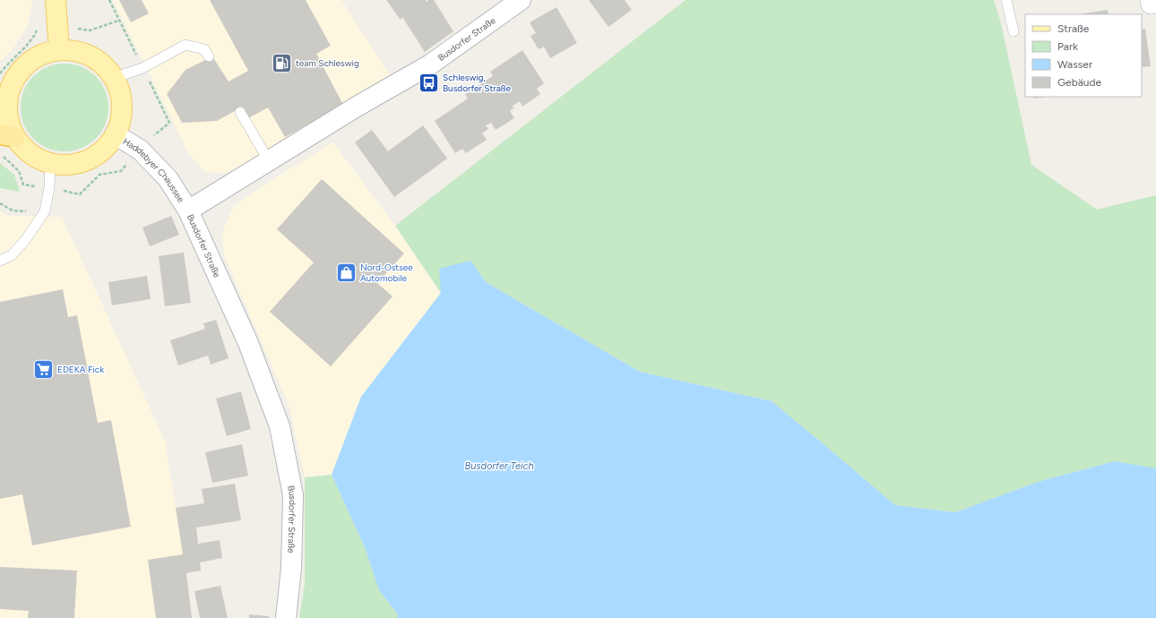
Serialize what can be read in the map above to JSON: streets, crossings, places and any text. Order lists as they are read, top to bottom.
{
  "streets": {
    "street": ["Busdorfer Straße", "Haddebyer Chaussee"]
  },
  "crossings": [
    ["Busdorfer Straße", "Haddebyer Chaussee"]
  ],
  "water": ["Busdorfer Teich"],
  "places": {
    "fuel station": ["team Schleswig"],
    "bus stop": ["Schleswig, Busdorfer Straße"],
    "shop": ["Nord-Ostsee Automobile"],
    "supermarket": ["EDEKA Fick"]
  },
  "legend": [
    "Straße",
    "Park",
    "Wasser",
    "Gebäude"
  ]
}
